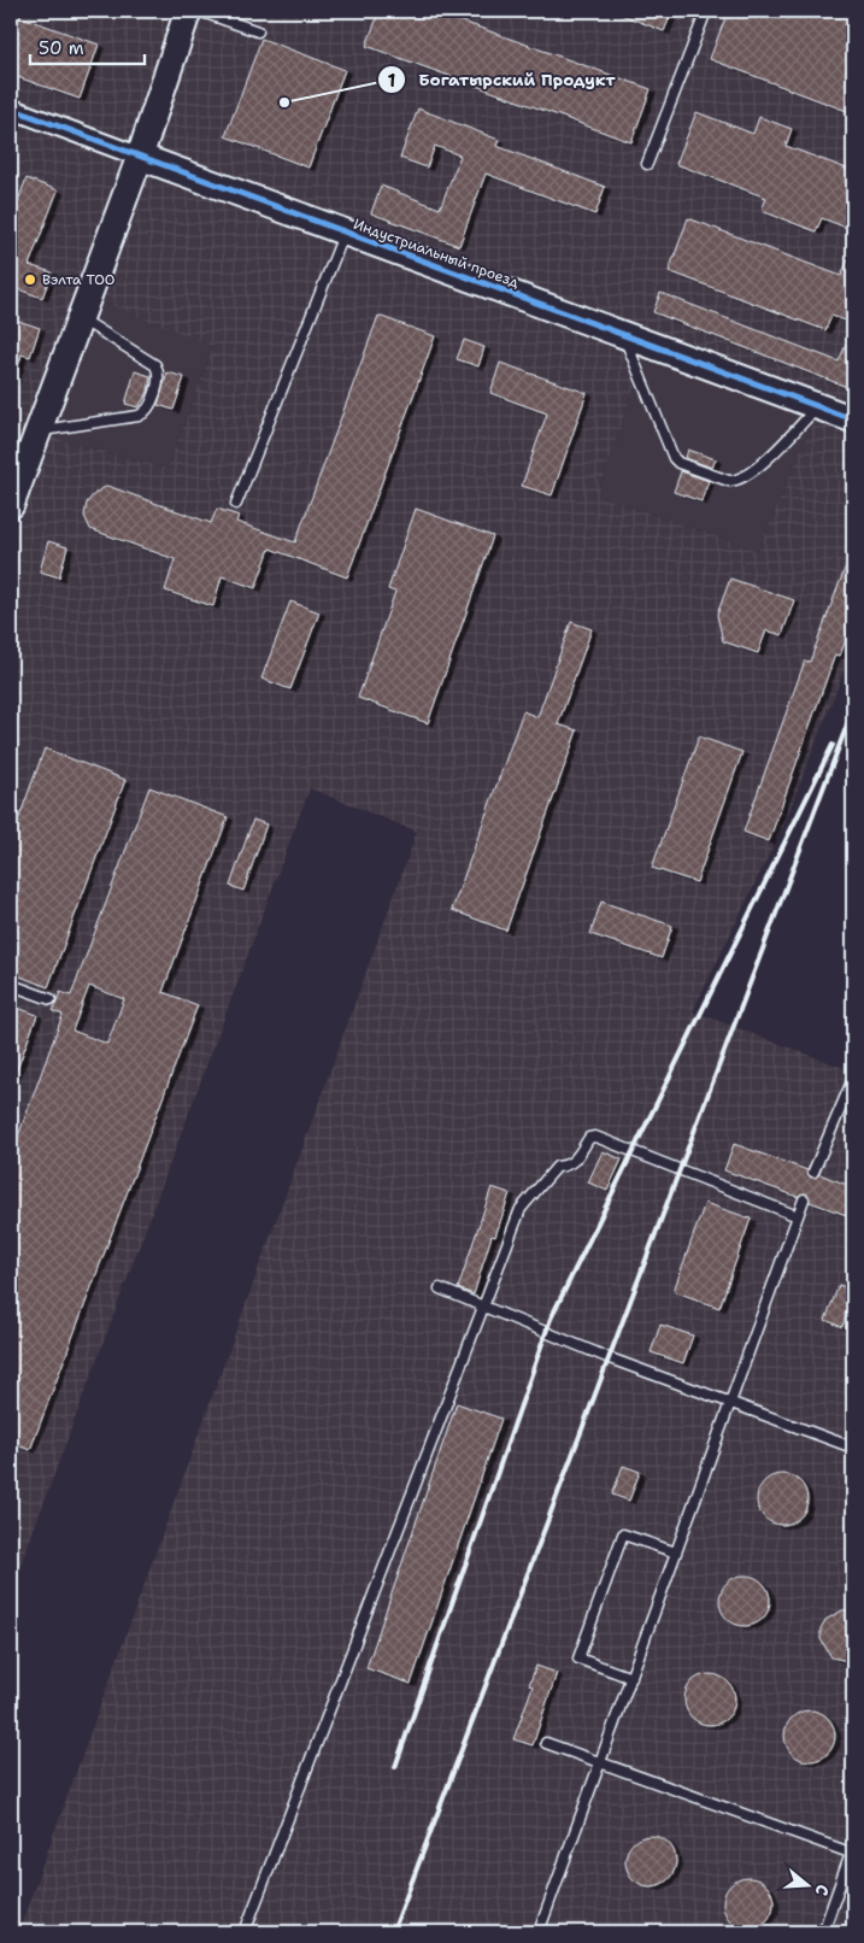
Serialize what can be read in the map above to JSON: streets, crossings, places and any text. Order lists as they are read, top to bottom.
{
  "streets": {
    "street": ["Индустриальный проезд"]
  },
  "places": ["Богатырский Продукт", "Вэлта ТОО"],
  "scale_bar": "50 m",
  "north": "right"
}
